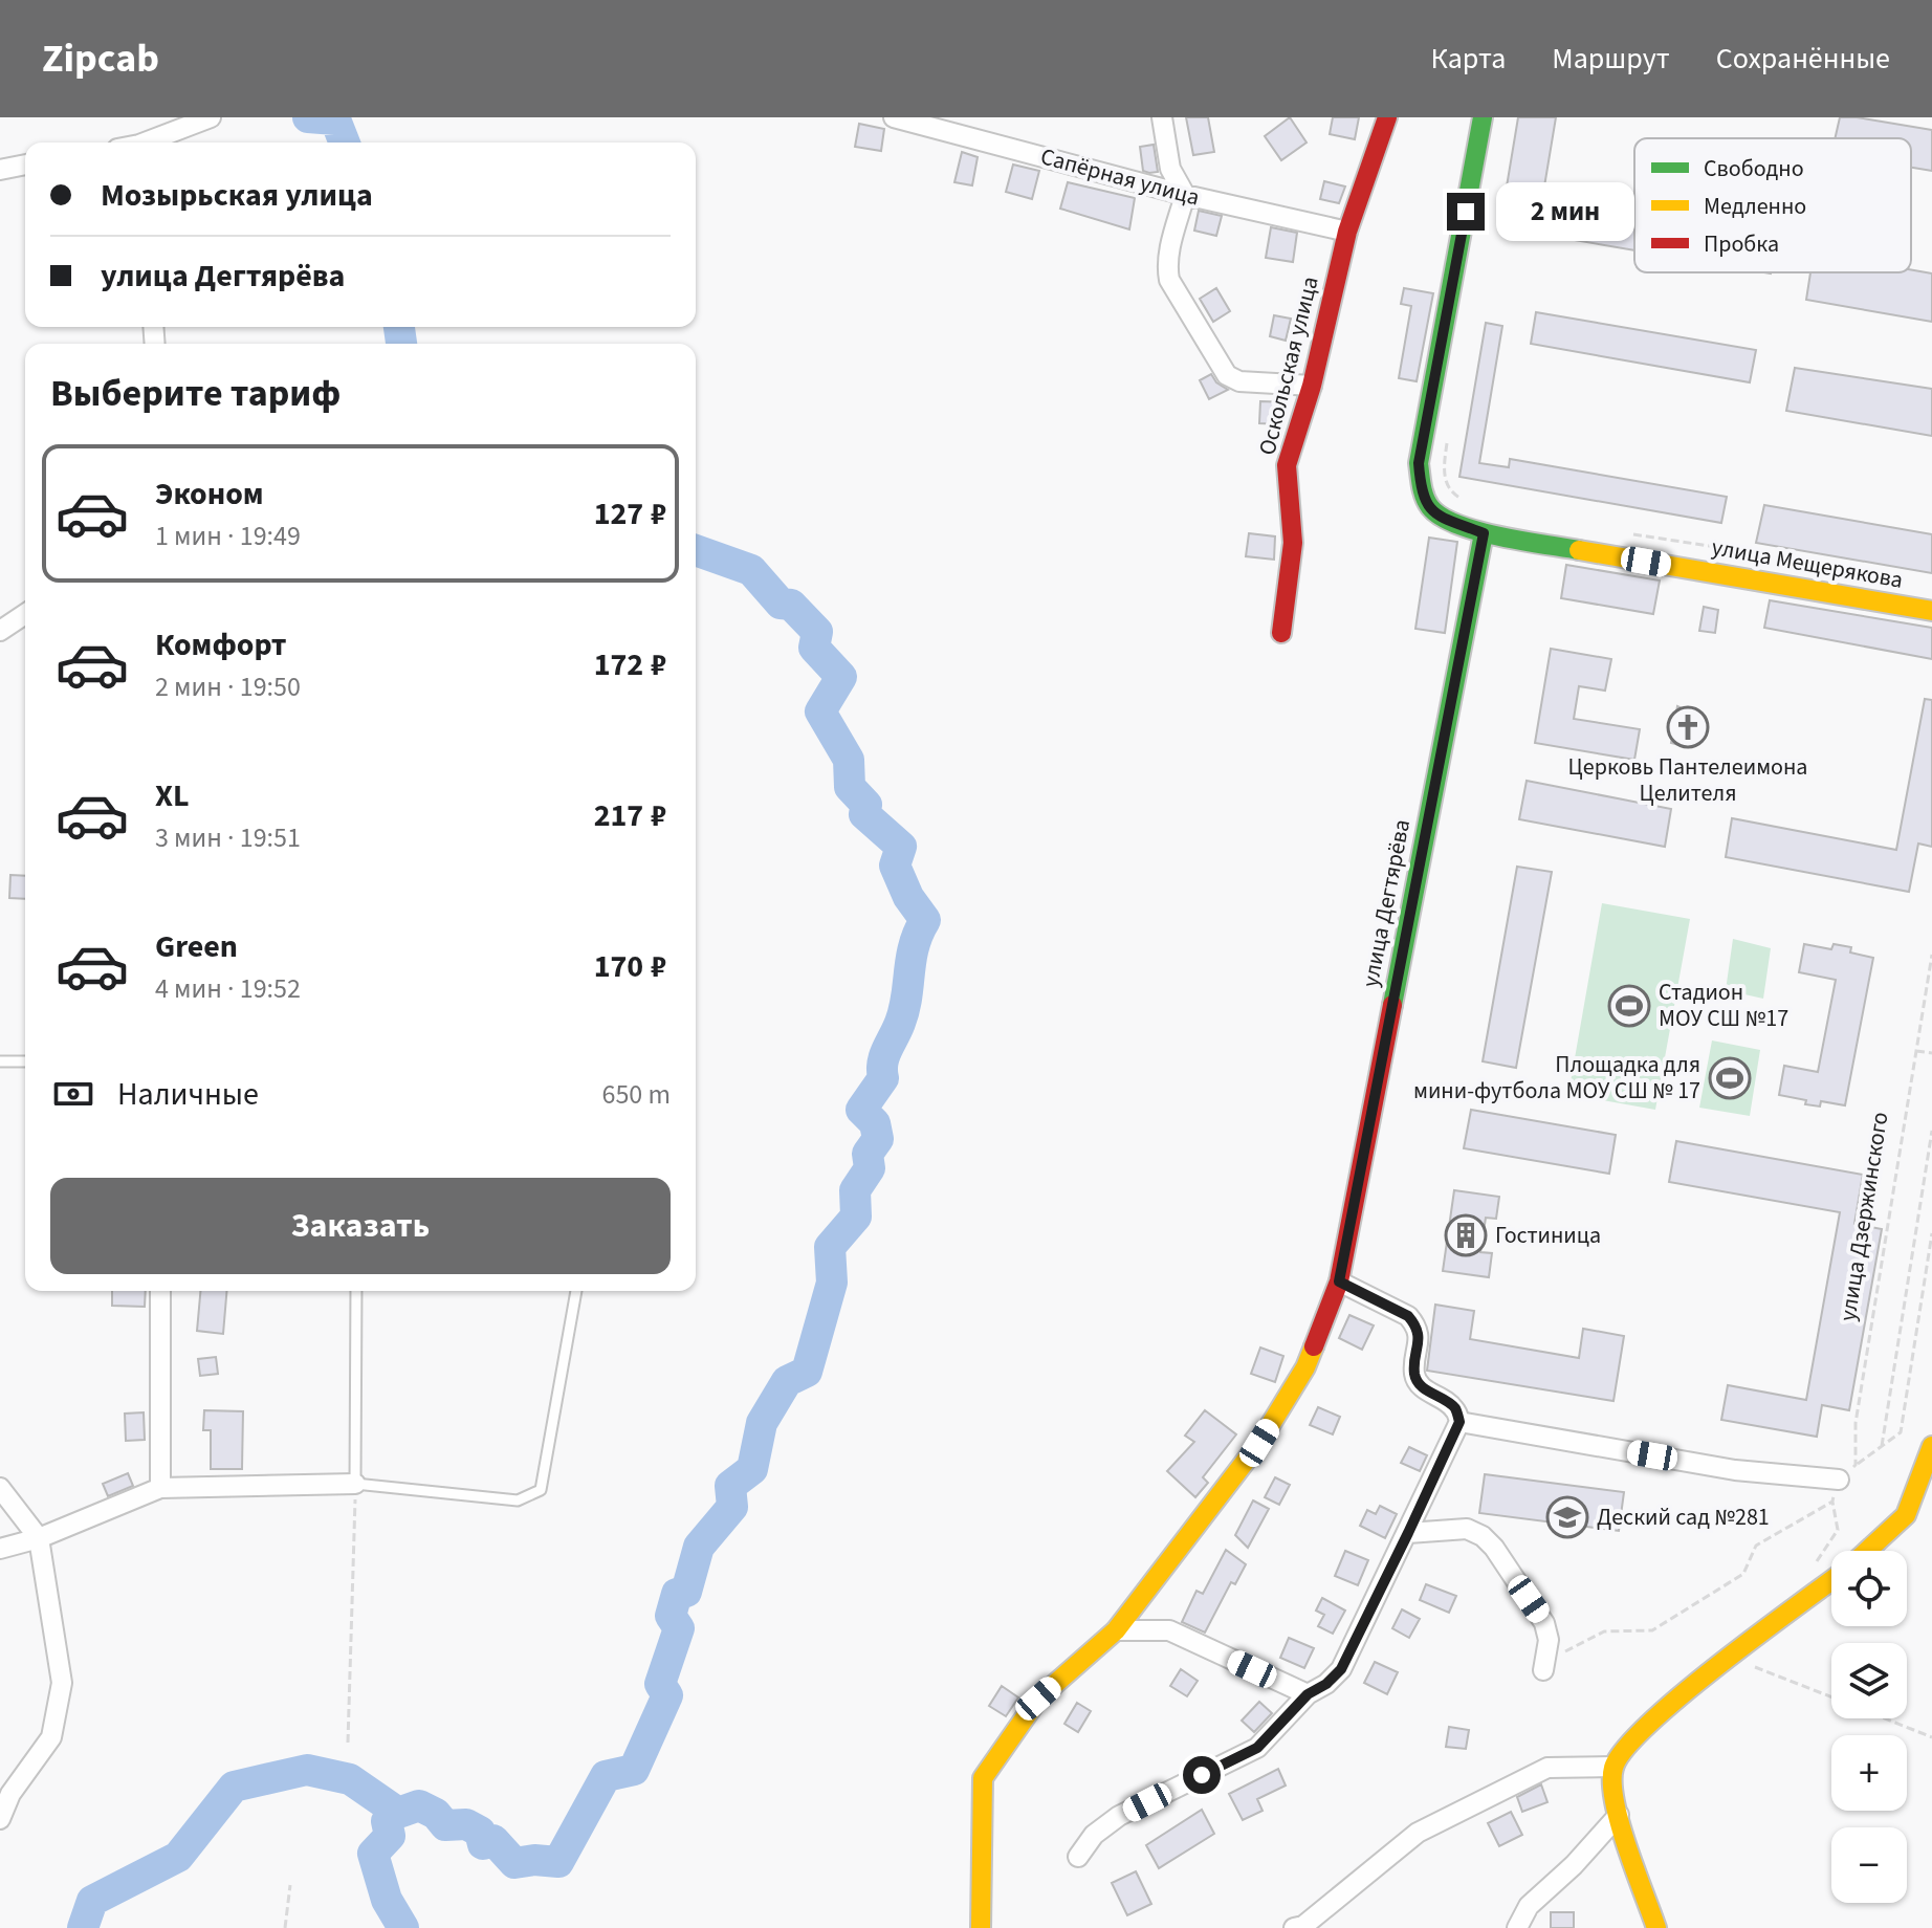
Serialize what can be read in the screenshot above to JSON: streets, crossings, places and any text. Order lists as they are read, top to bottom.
{
  "streets": {
    "street": [
      "Сапёрная улица",
      "Оскольская улица",
      "улица Мещерякова",
      "улица Дегтярёва"
    ],
    "path": ["улица Дзержинского"]
  },
  "crossings": [
    ["Сапёрная улица", "Оскольская улица"],
    ["улица Мещерякова", "улица Дегтярёва"]
  ],
  "places": {
    "church": ["Церковь Пантелеимона Целителя"],
    "sports": ["Стадион МОУ СШ №17", "Площадка для мини-футбола МОУ СШ № 17"],
    "building": ["Гостиница"],
    "school or university": ["Деский сад №281"]
  },
  "legend": ["Свободно", "Медленно", "Пробка"],
  "page": {
    "header": "Zipcab",
    "nav": ["Карта", "Маршрут", "Сохранённые"],
    "banner": ["Мозырьская улица", "улица Дегтярёва"],
    "bubble": "2 мин",
    "heading": "Выберите тариф",
    "list": [
      {
        "name": "Эконом",
        "note": "1 мин · 19:49",
        "value": "127 ₽"
      },
      {
        "name": "Комфорт",
        "note": "2 мин · 19:50",
        "value": "172 ₽"
      },
      {
        "name": "XL",
        "note": "3 мин · 19:51",
        "value": "217 ₽"
      },
      {
        "name": "Green",
        "note": "4 мин · 19:52",
        "value": "170 ₽"
      }
    ],
    "pay": ["Наличные", "650 m"],
    "buttons": "Заказать",
    "map_buttons": ["+", "−"]
  }
}
